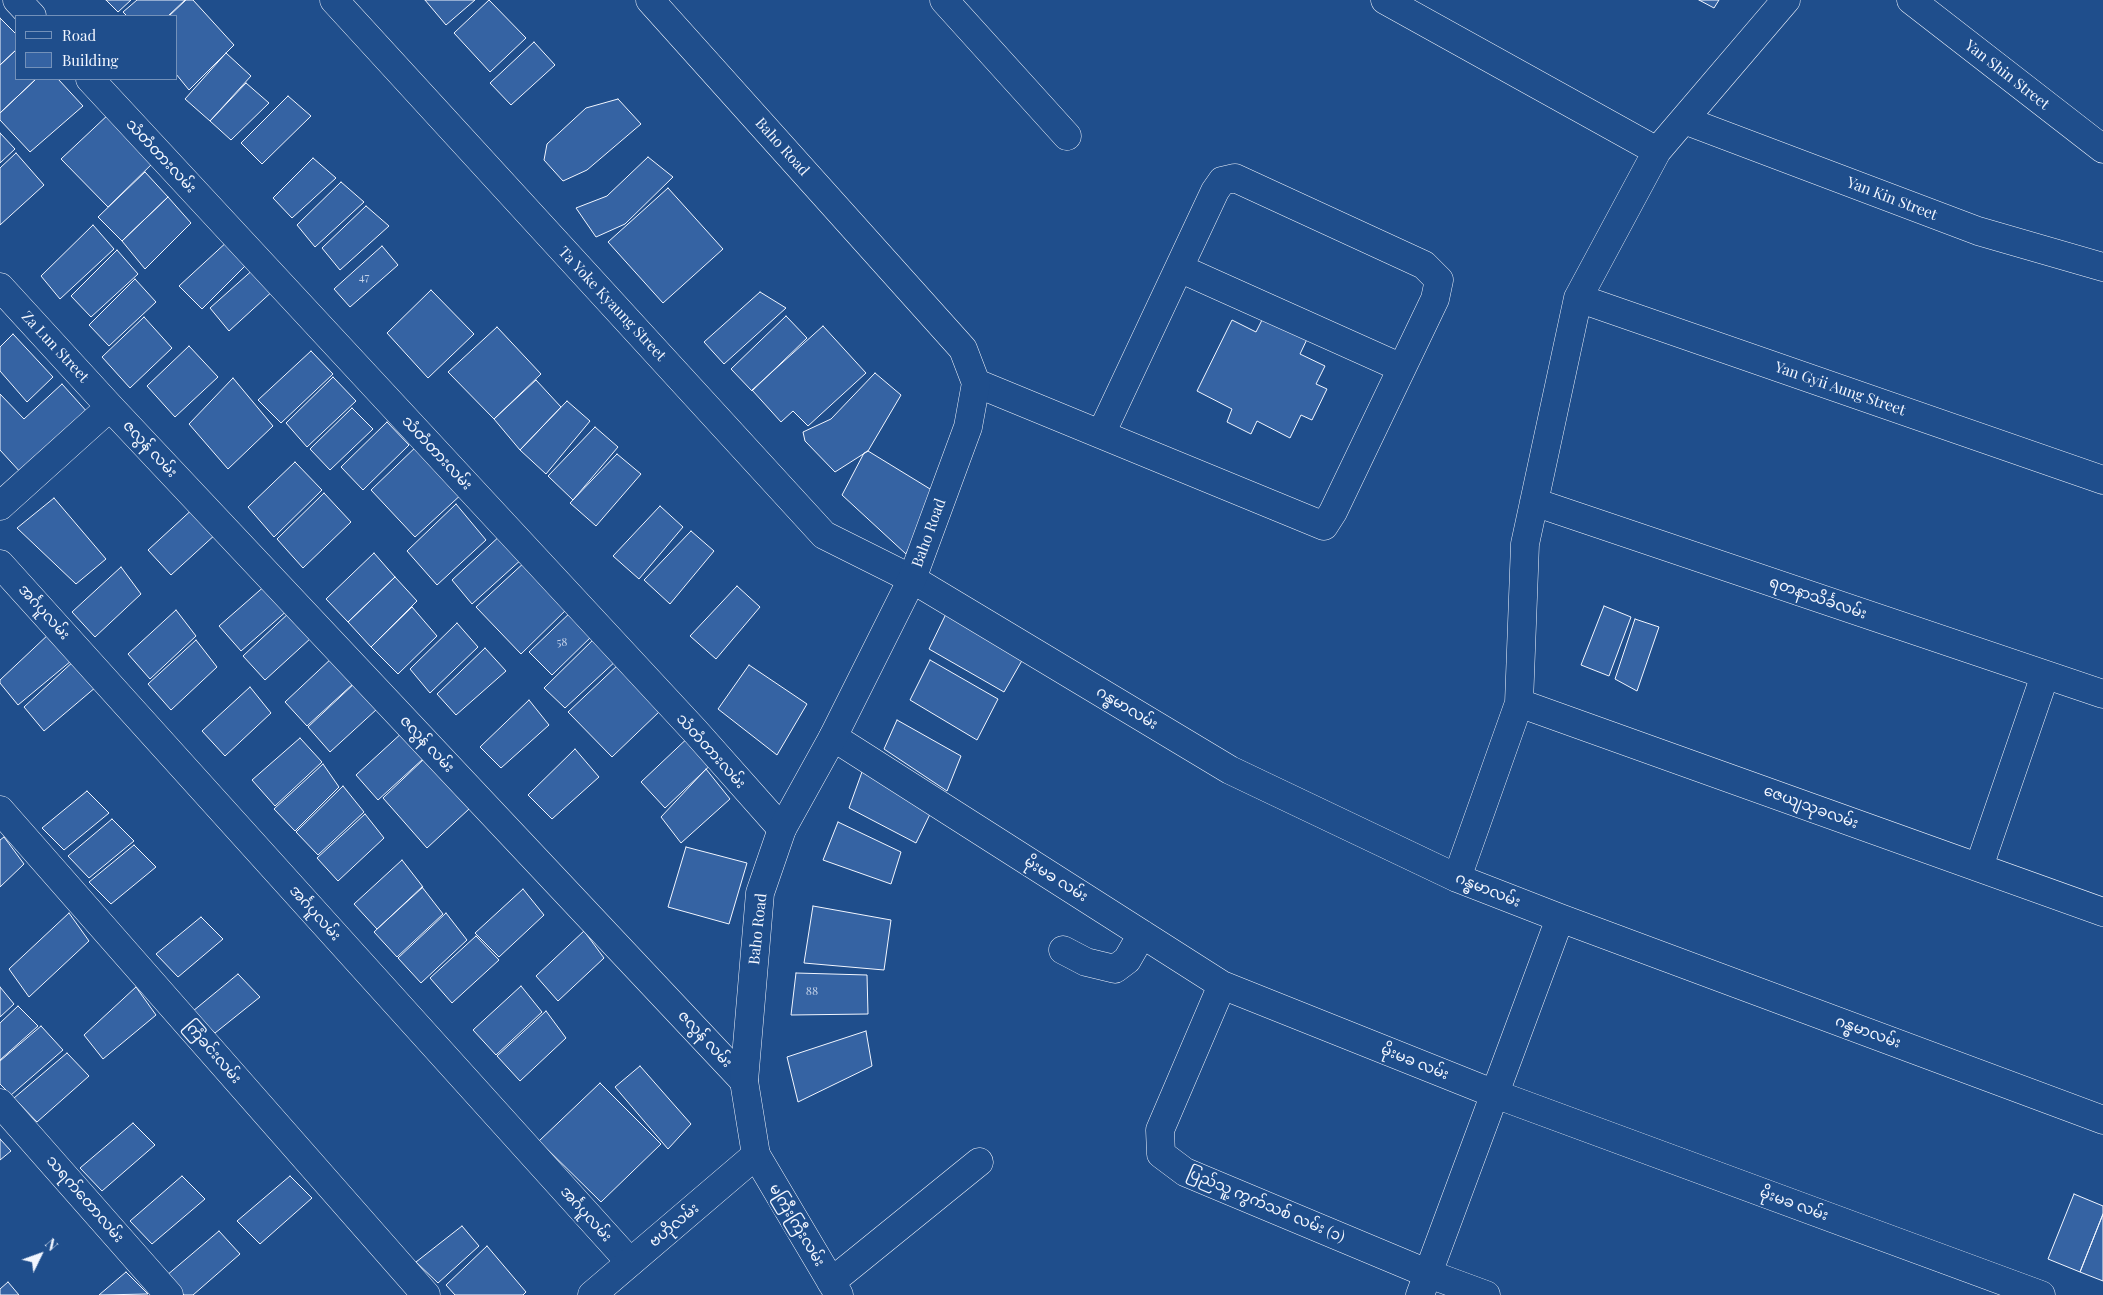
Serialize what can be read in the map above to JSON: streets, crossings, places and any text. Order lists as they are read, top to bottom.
{
  "streets": {
    "street": [
      "Yan Shin Street",
      "Baho Road",
      "သံတံတားလမ်း",
      "Yan Kin Street",
      "Ta Yoke Kyaung Street",
      "Za Lun Street",
      "Yan Gyii Aung Street",
      "ဇလွန် လမ်း",
      "ရတနာသိင်္ခလမ်း",
      "အင်္ဂပူလမ်း",
      "ဂန္ဓမာလမ်း",
      "ဇေယျသုခလမ်း",
      "မိုးမခ လမ်း",
      "ကြံခင်းလမ်း",
      "သရက်တောလမ်း",
      "ပြည်သူ့ ကွက်သစ် လမ်း (၁)",
      "ဗဟိုလမ်း",
      "မကြီးကြီးလမ်း"
    ]
  },
  "crossings": [
    ["Baho Road", "သံတံတားလမ်း"],
    ["Baho Road", "Ta Yoke Kyaung Street"],
    ["Baho Road", "ဇလွန် လမ်း"],
    ["Baho Road", "ဂန္ဓမာလမ်း"],
    ["Baho Road", "မိုးမခ လမ်း"],
    ["Baho Road", "ဗဟိုလမ်း"],
    ["Baho Road", "မကြီးကြီးလမ်း"],
    ["Ta Yoke Kyaung Street", "ဂန္ဓမာလမ်း"],
    ["Za Lun Street", "ဇလွန် လမ်း"],
    ["အင်္ဂပူလမ်း", "ဗဟိုလမ်း"],
    ["မိုးမခ လမ်း", "ပြည်သူ့ ကွက်သစ် လမ်း (၁)"],
    ["ဗဟိုလမ်း", "မကြီးကြီးလမ်း"]
  ],
  "house_numbers": ["47", "58", "88"],
  "legend": ["Road", "Building"],
  "north": "top right"
}
